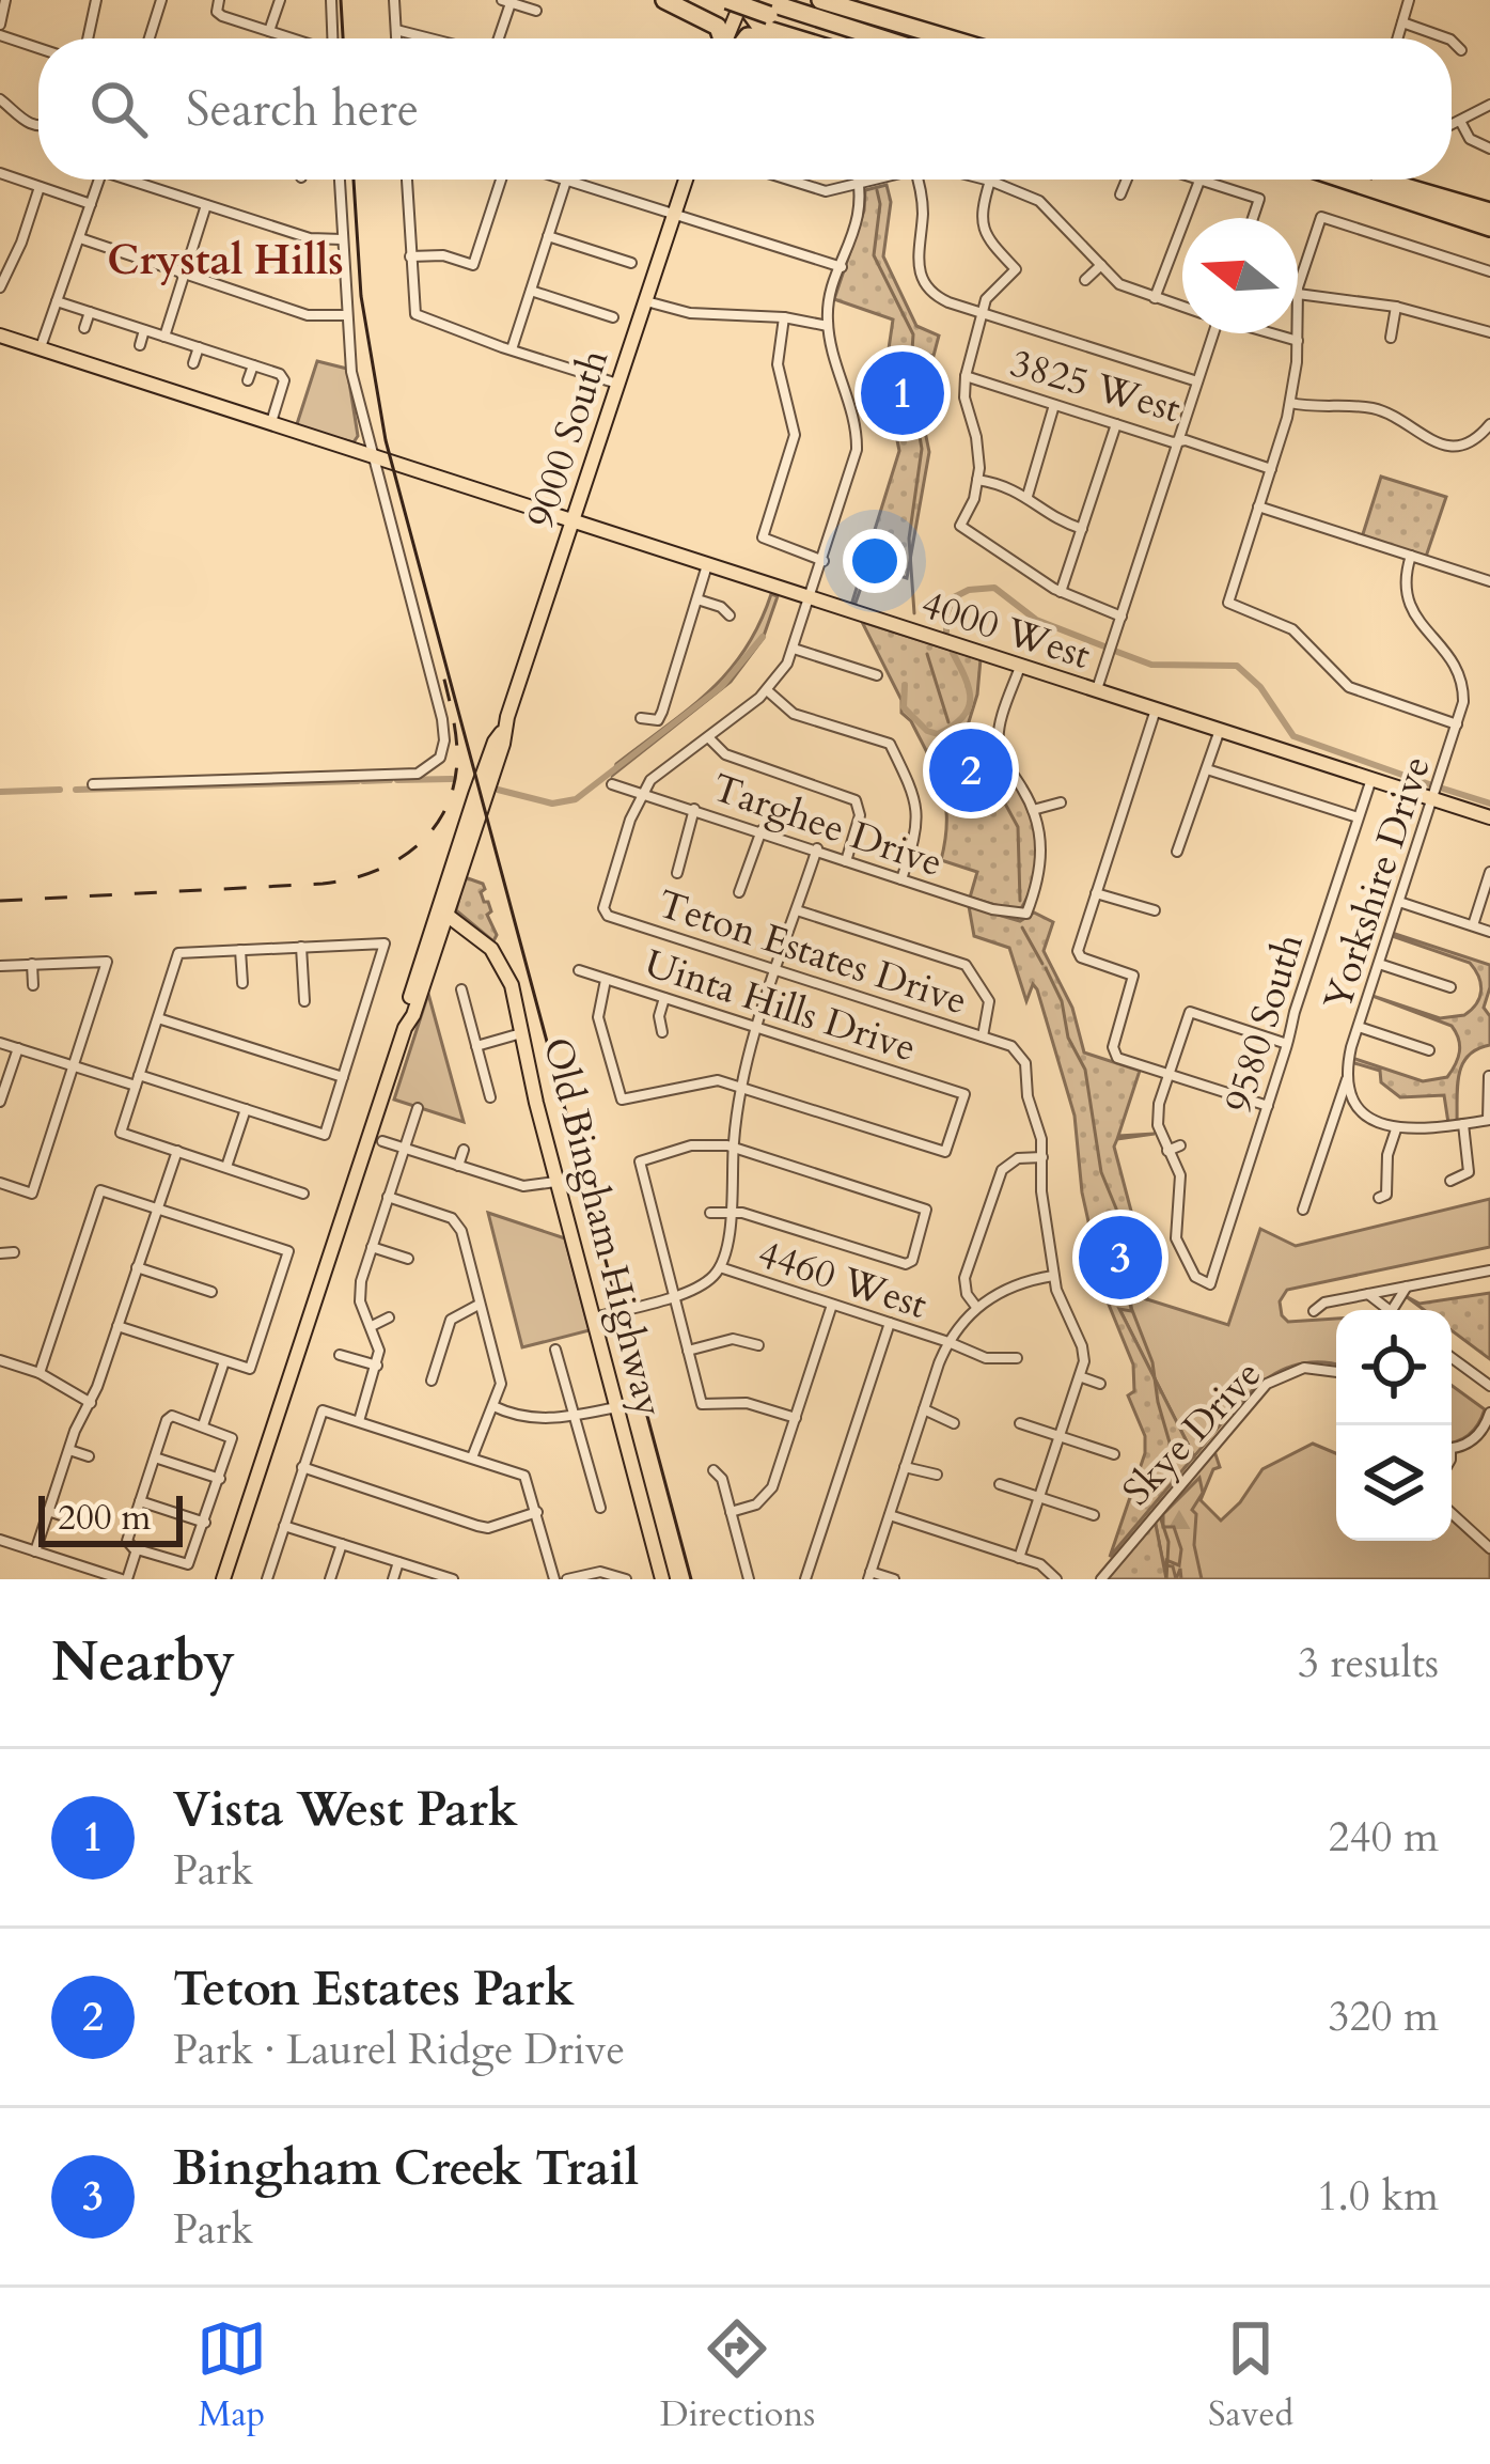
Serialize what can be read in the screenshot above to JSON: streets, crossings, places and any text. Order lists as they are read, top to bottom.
{
  "streets": {
    "main road": ["9000 South", "4000 West", "Old Bingham Highway"],
    "street": [
      "3825 West",
      "Targhee Drive",
      "Yorkshire Drive",
      "Teton Estates Drive",
      "Uinta Hills Drive",
      "9580 South",
      "4460 West",
      "Skye Drive"
    ]
  },
  "crossings": [
    ["9000 South", "4000 West"],
    ["9000 South", "Old Bingham Highway"],
    ["4000 West", "Yorkshire Drive"],
    ["4000 West", "Teton Estates Drive"],
    ["4000 West", "9580 South"],
    ["Targhee Drive", "Teton Estates Drive"]
  ],
  "districts": ["Crystal Hills"],
  "scale_bar": "200 m",
  "north": "left",
  "page": {
    "search": "Search here",
    "pins": ["1", "2", "3"],
    "scale": "200 m",
    "heading": ["Nearby", "3 results"],
    "list": [
      {
        "mark": "1",
        "name": "Vista West Park",
        "note": "Park",
        "value": "240 m"
      },
      {
        "mark": "2",
        "name": "Teton Estates Park",
        "note": "Park · Laurel Ridge Drive",
        "value": "320 m"
      },
      {
        "mark": "3",
        "name": "Bingham Creek Trail",
        "note": "Park",
        "value": "1.0 km"
      }
    ],
    "nav": ["Map", "Directions", "Saved"]
  }
}
